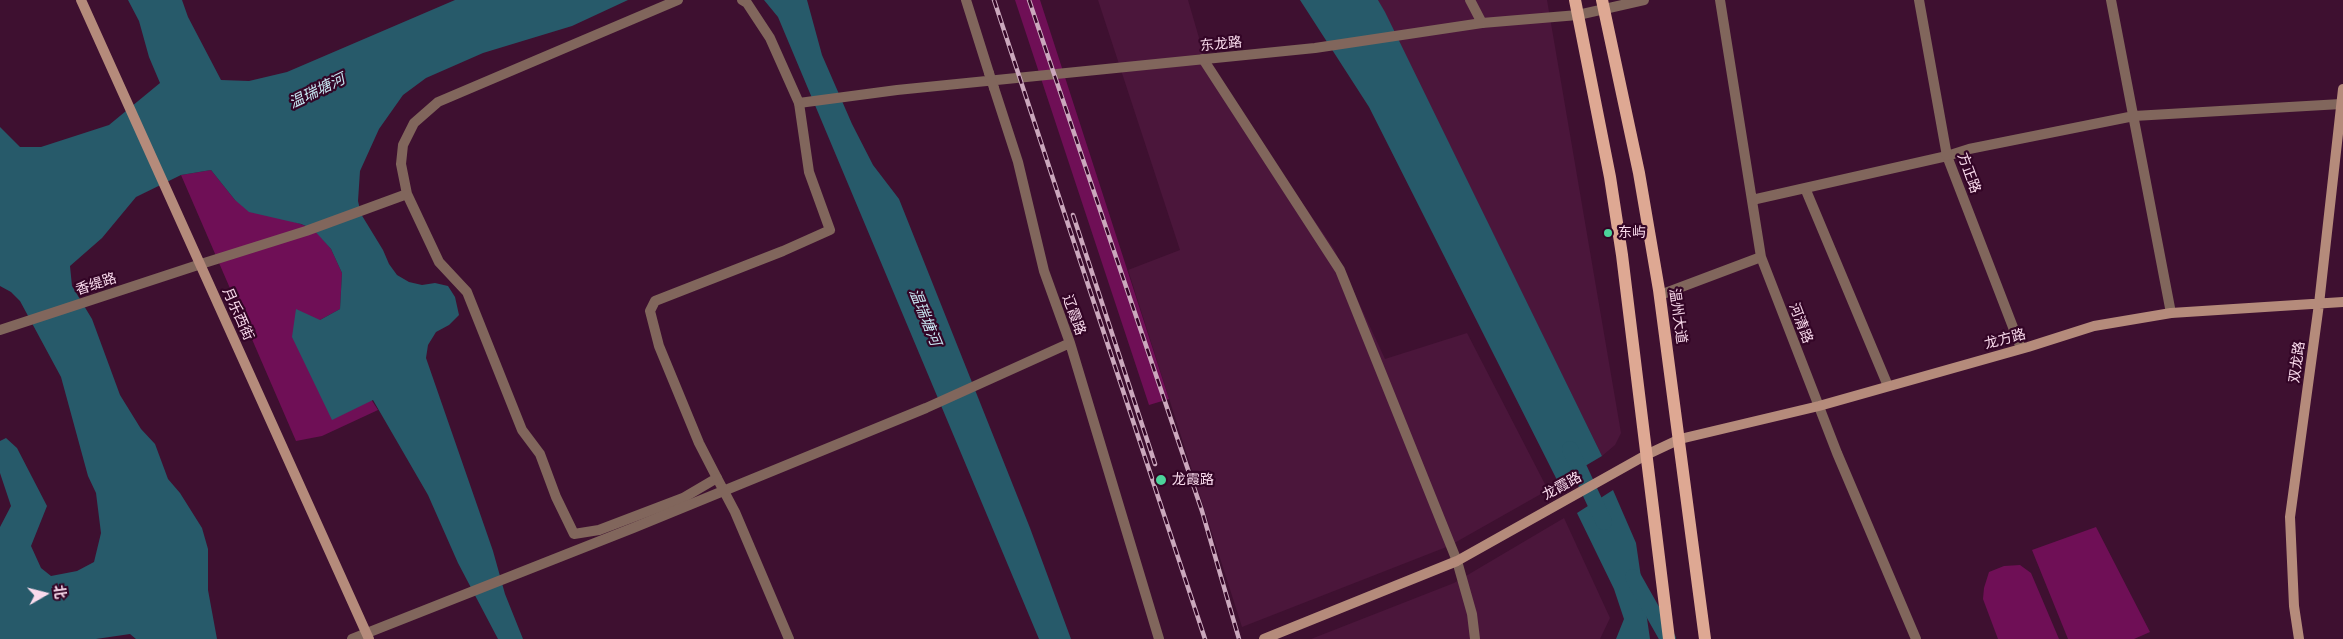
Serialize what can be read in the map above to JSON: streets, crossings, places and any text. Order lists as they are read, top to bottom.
{
  "streets": {
    "main road": [
      "月乐西街",
      "温州大道",
      "龙方路",
      "双龙路",
      "龙霞路"
    ],
    "street": [
      "东龙路",
      "方正路",
      "香缇路",
      "辽霞路",
      "河清路"
    ]
  },
  "crossings": [
    ["东龙路", "温州大道"],
    ["方正路", "龙方路"],
    ["香缇路", "月乐西街"],
    ["温州大道", "龙方路"],
    ["温州大道", "龙霞路"],
    ["河清路", "龙方路"],
    ["龙方路", "双龙路"],
    ["龙方路", "龙霞路"]
  ],
  "water": ["温瑞塘河"],
  "places": ["东屿", "龙霞路"],
  "north": "right"
}
